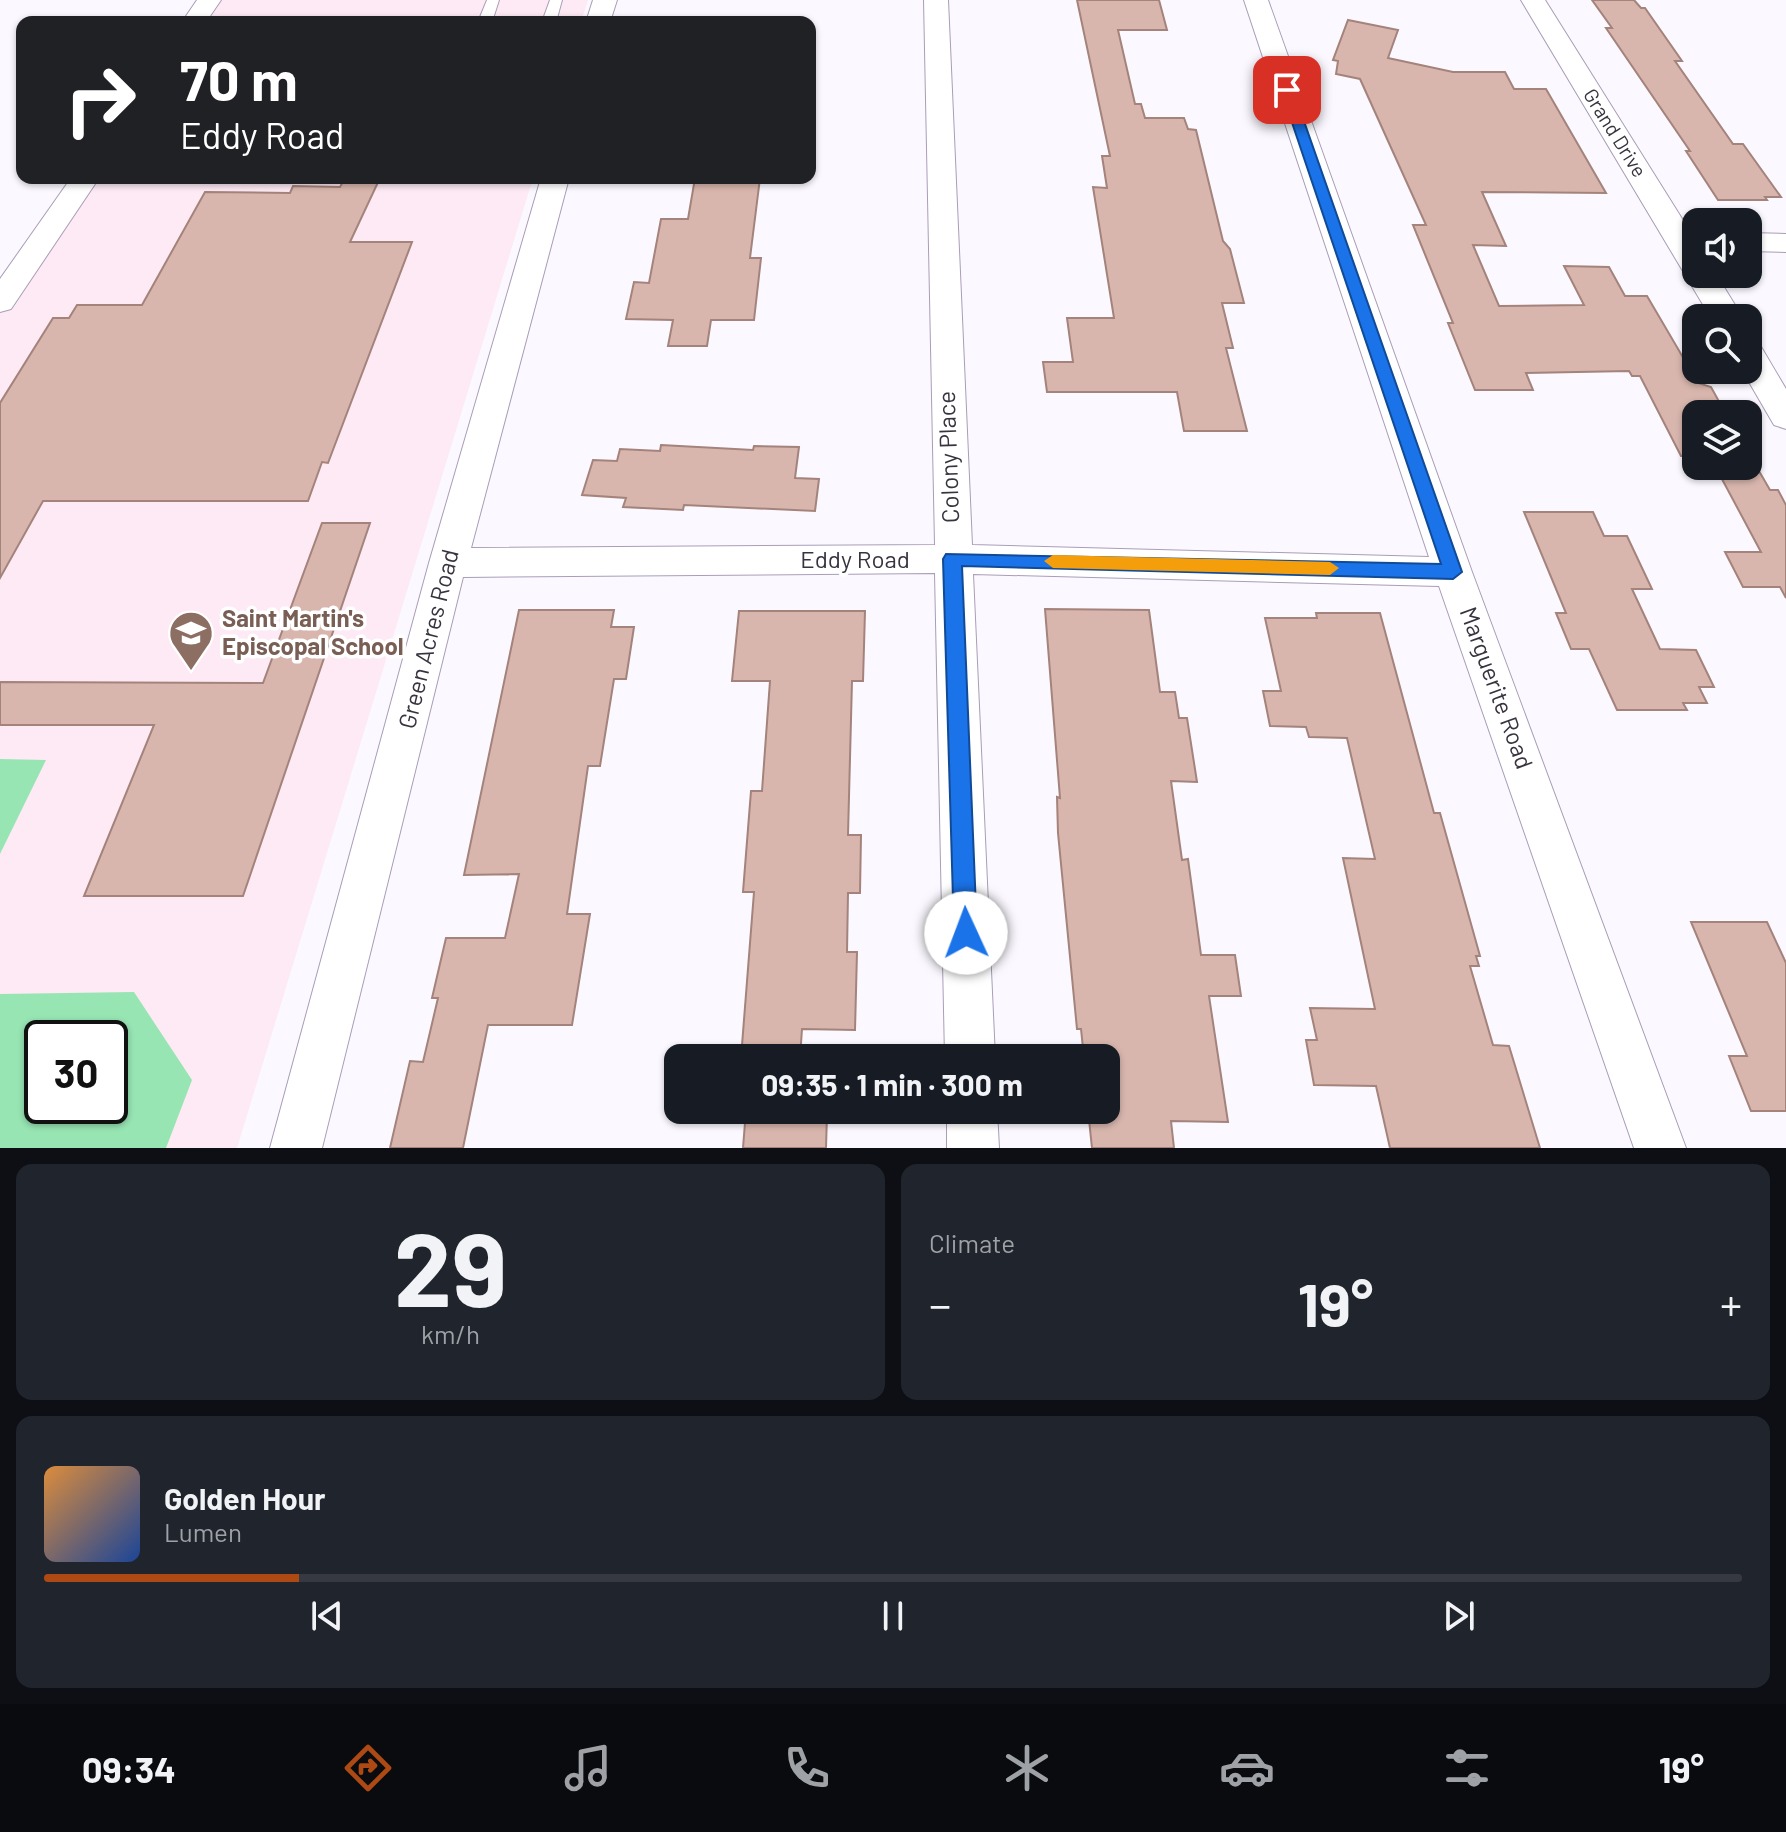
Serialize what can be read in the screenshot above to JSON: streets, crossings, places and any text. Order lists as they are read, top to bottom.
{
  "streets": {
    "street": [
      "Grand Drive",
      "Colony Place",
      "Eddy Road",
      "Green Acres Road",
      "Marguerite Road"
    ]
  },
  "crossings": [
    ["Colony Place", "Eddy Road"],
    ["Eddy Road", "Green Acres Road"],
    ["Eddy Road", "Marguerite Road"]
  ],
  "places": {
    "school or university": ["Saint Martin's Episcopal School"]
  },
  "page": {
    "turn": ["70 m", "Eddy Road"],
    "limit": "30",
    "trip": "09:35 · 1 min · 300 m",
    "tile": [
      ["29", "km/h"],
      "Climate"
    ],
    "heat": ["−", "19°", "+"],
    "song": ["Golden Hour", "Lumen"],
    "tabs": ["09:34", "19°"]
  }
}
